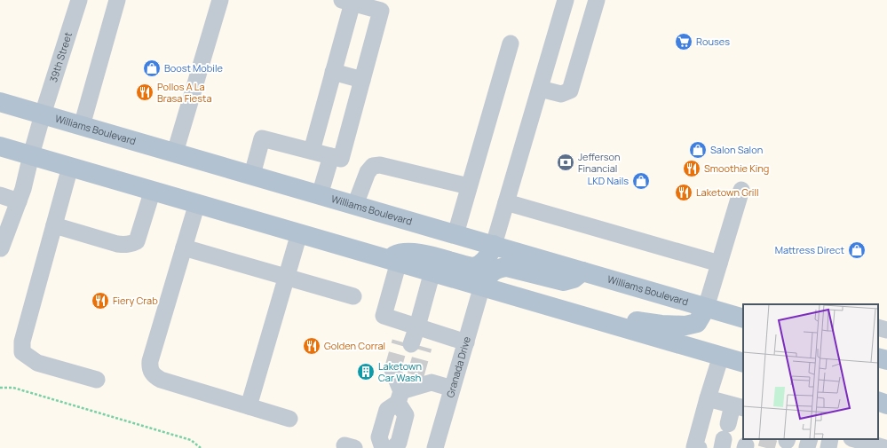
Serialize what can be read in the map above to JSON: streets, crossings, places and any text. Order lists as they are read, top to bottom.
{
  "streets": {
    "main road": ["Williams Boulevard"],
    "street": ["39th Street", "Granada Drive"]
  },
  "crossings": [
    ["39th Street", "Williams Boulevard"]
  ],
  "places": {
    "supermarket": ["Rouses"],
    "shop": [
      "Boost Mobile",
      "Salon Salon",
      "LKD Nails",
      "Mattress Direct"
    ],
    "restaurant": [
      "Pollos A La Brasa Fiesta",
      "Smoothie King",
      "Laketown Grill",
      "Fiery Crab",
      "Golden Corral"
    ],
    "bank": ["Jefferson Financial"],
    "building": ["Laketown Car Wash"]
  }
}
